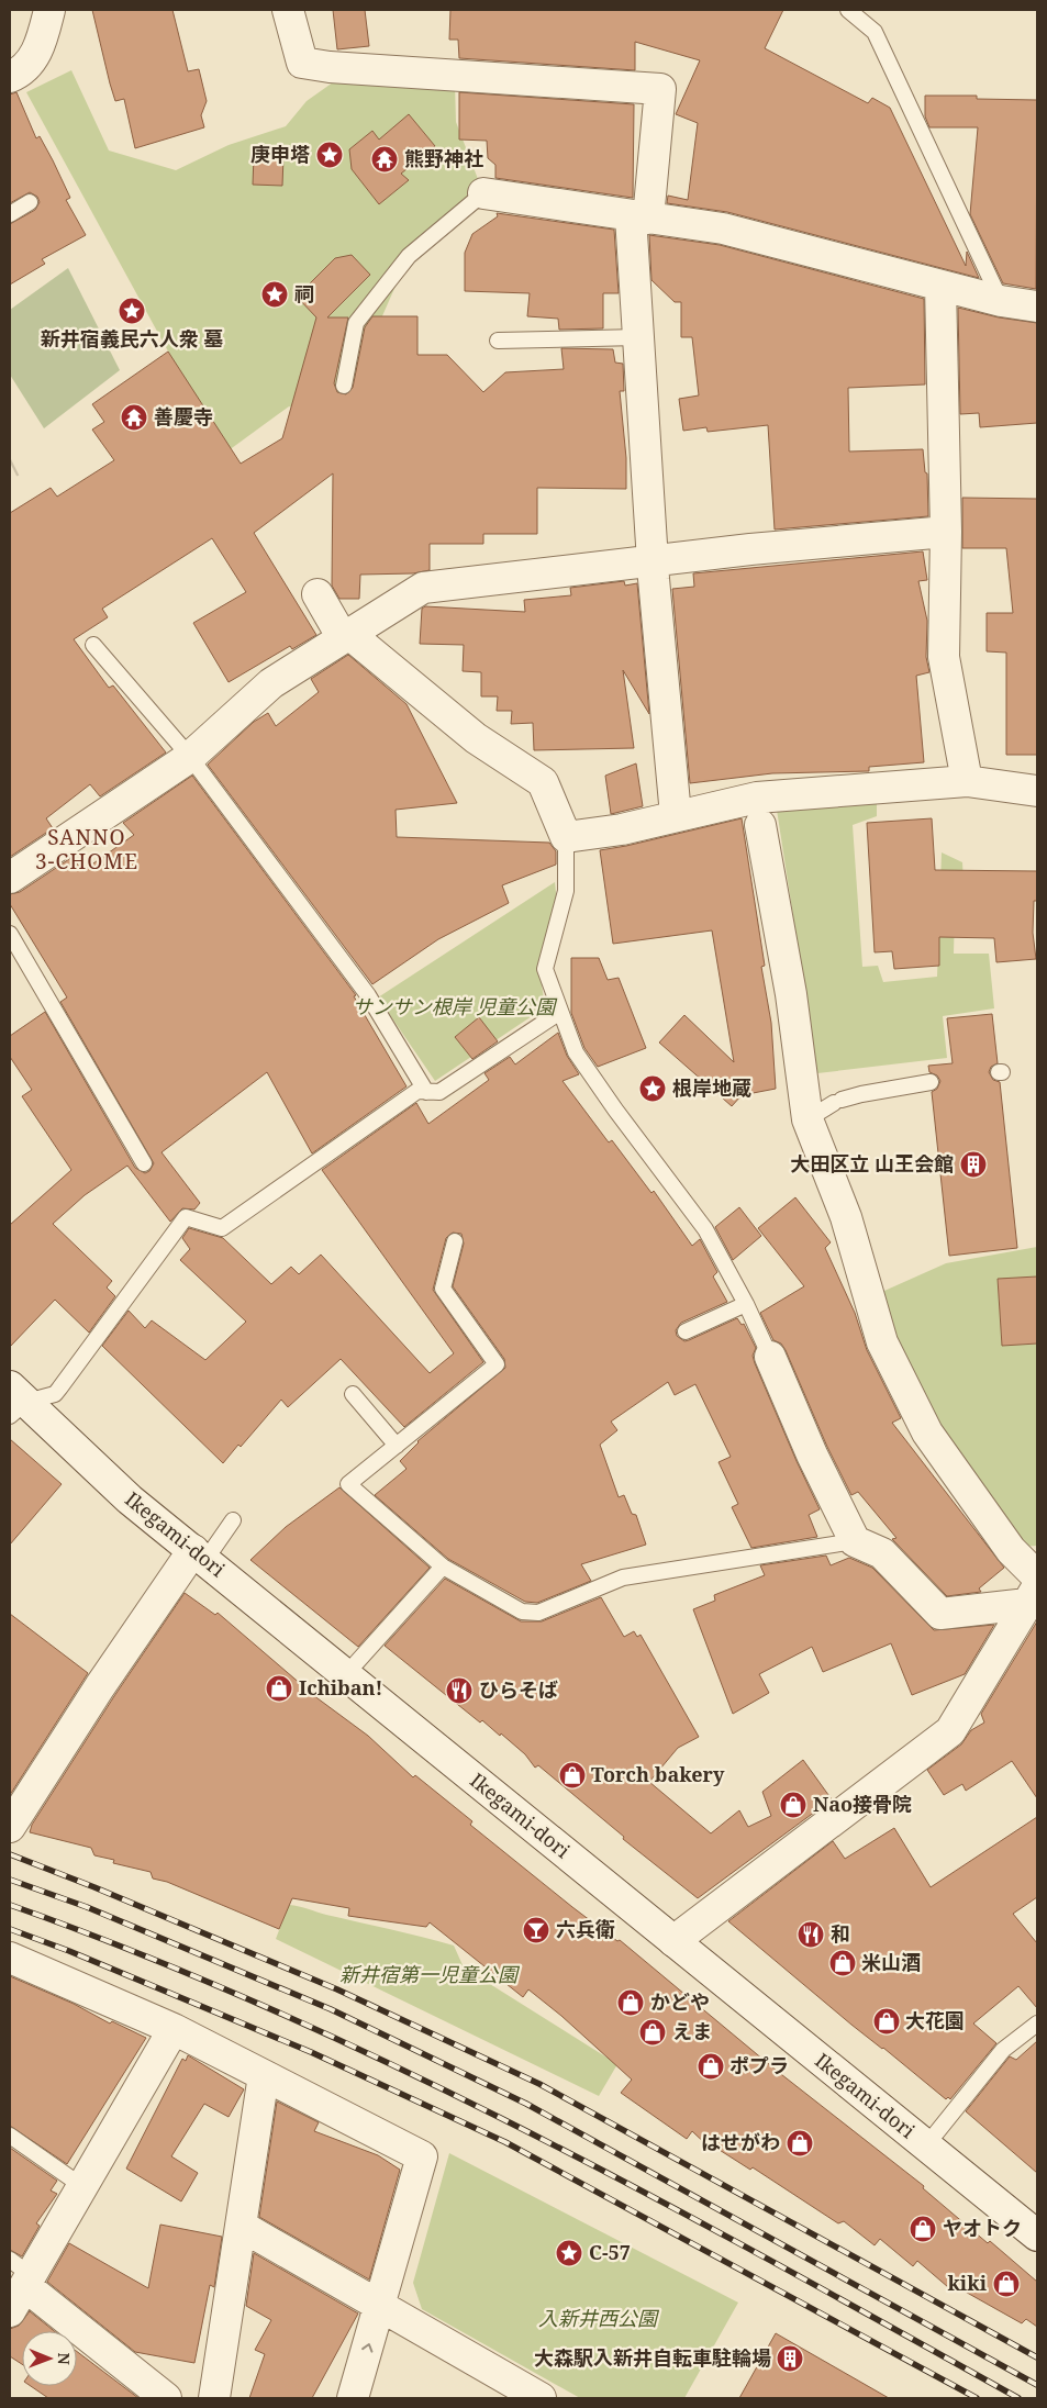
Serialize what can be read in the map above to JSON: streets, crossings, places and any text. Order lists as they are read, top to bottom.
{
  "streets": {
    "street": ["Ikegami-dori"]
  },
  "districts": ["SANNO 3-CHOME"],
  "parks": ["サンサン根岸 児童公園", "新井宿第一児童公園", "入新井西公園"],
  "places": {
    "place": [
      "庚申塔",
      "祠",
      "新井宿義民六人衆 墓",
      "根岸地蔵",
      "C-57"
    ],
    "temple": ["熊野神社", "善慶寺"],
    "building": ["大田区立 山王会館", "大森駅入新井自転車駐輪場"],
    "shop": [
      "Ichiban!",
      "Torch bakery",
      "Nao接骨院",
      "米山酒",
      "かどや",
      "大花園",
      "えま",
      "ポプラ",
      "はせがわ",
      "ヤオトク",
      "kiki"
    ],
    "restaurant": ["ひらそば", "和"],
    "bar": ["六兵衛"]
  },
  "north": "right"
}
